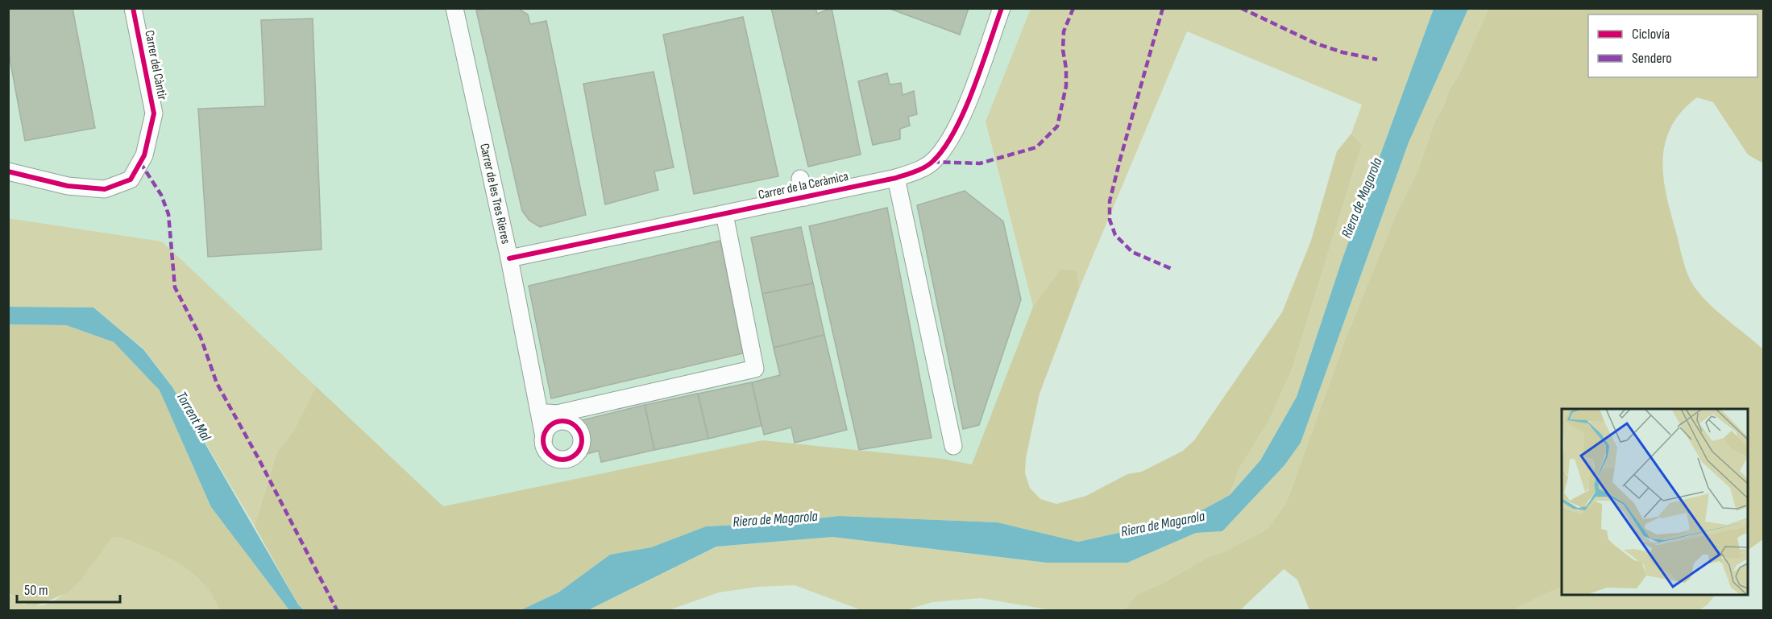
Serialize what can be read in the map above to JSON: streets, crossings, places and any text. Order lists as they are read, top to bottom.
{
  "streets": {
    "street": ["Carrer del Càntir", "Carrer de la Ceràmica", "Carrer de les Tres Rieres"]
  },
  "crossings": [
    ["Carrer de la Ceràmica", "Carrer de les Tres Rieres"]
  ],
  "water": ["Riera de Magarola", "Torrent Mal"],
  "legend": ["Ciclovía", "Sendero"],
  "scale_bar": "50 m"
}
